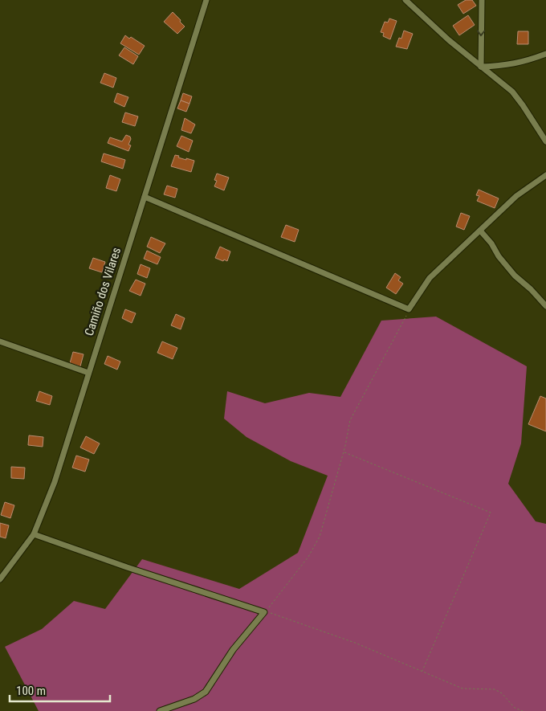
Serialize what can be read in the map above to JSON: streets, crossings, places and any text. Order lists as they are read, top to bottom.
{
  "streets": {
    "street": ["Camiño dos Vilares"]
  },
  "scale_bar": "100 m"
}
